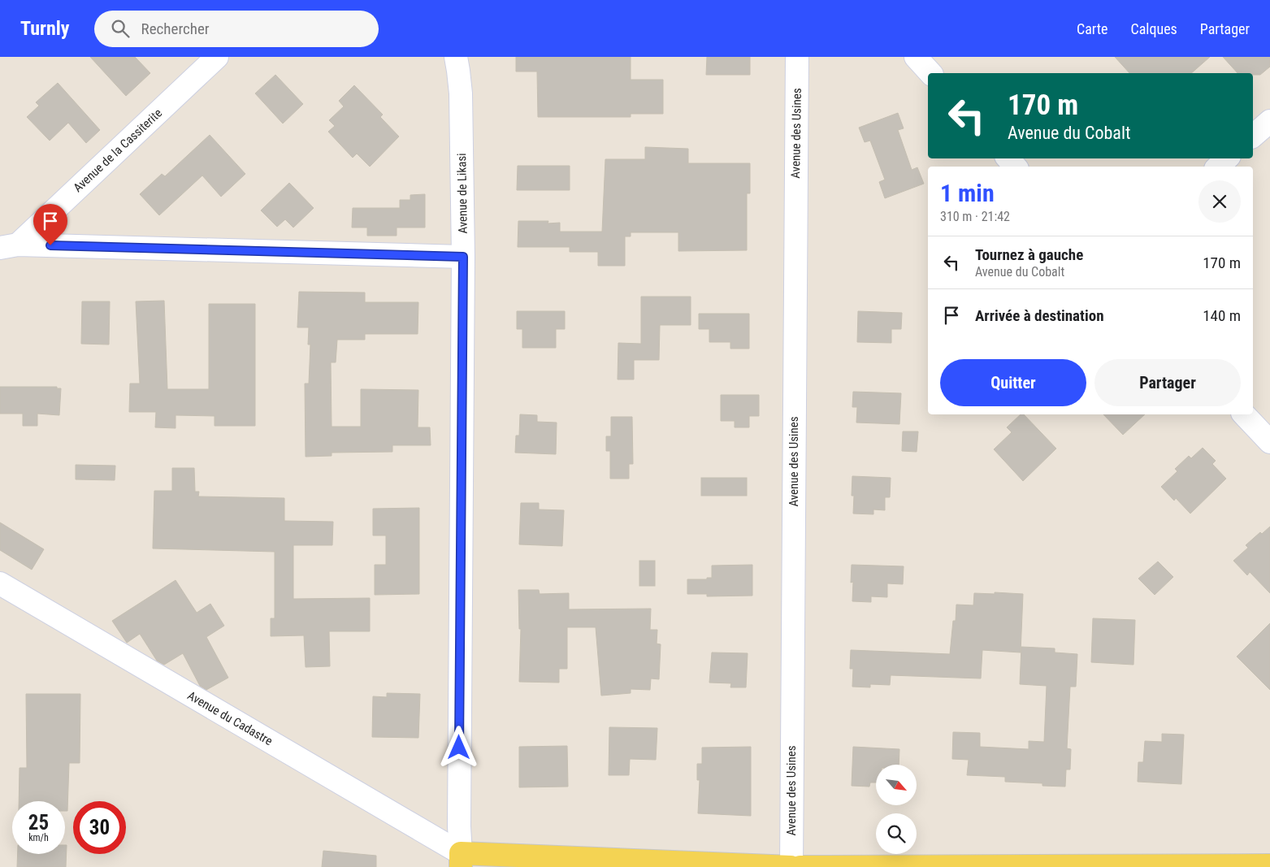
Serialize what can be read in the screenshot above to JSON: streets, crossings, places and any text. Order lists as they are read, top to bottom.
{
  "streets": {
    "street": [
      "Avenue des Usines",
      "Avenue de la Cassiterite",
      "Avenue de Likasi",
      "Avenue du Cadastre"
    ]
  },
  "crossings": [
    ["Avenue de Likasi", "Avenue du Cadastre"]
  ],
  "north": "bottom right",
  "page": {
    "header": "Turnly",
    "search": "Rechercher",
    "nav": ["Carte", "Calques", "Partager"],
    "turn": ["170 m", "Avenue du Cobalt"],
    "heading": ["1 min", "310 m · 21:42"],
    "list": [
      {
        "name": "Tournez à gauche",
        "note": "Avenue du Cobalt",
        "value": "170 m"
      },
      {
        "name": "Arrivée à destination",
        "value": "140 m"
      }
    ],
    "buttons": ["Quitter", "Partager"],
    "speed": "25 km/h",
    "limit": "30"
  }
}
